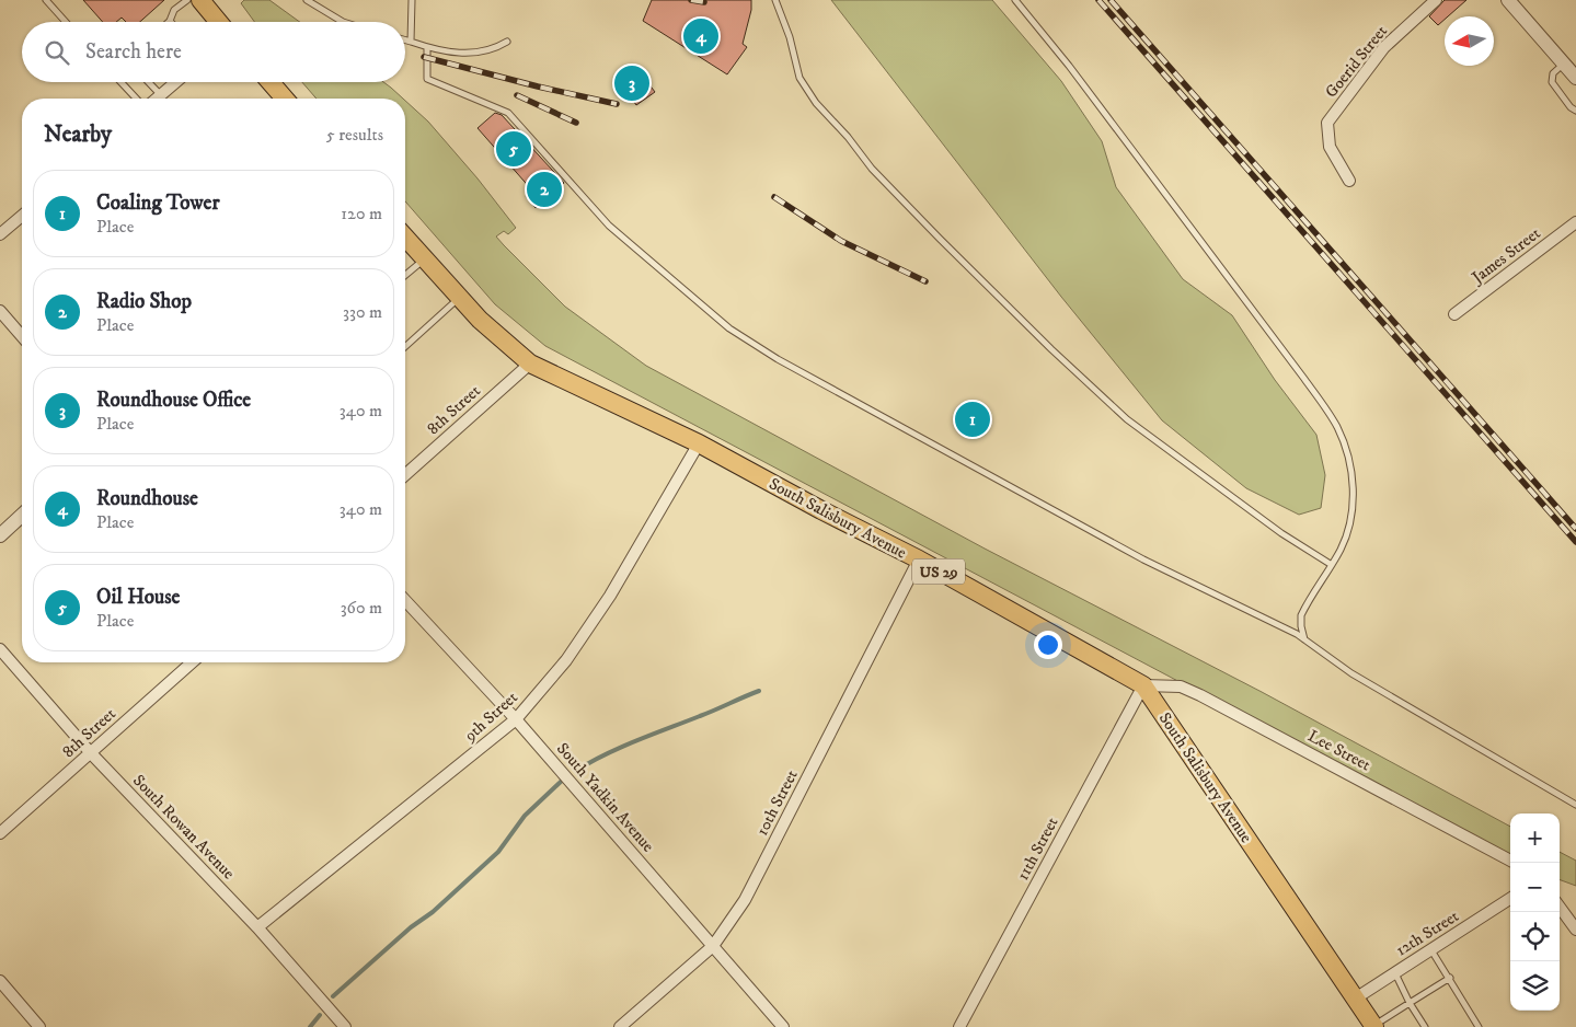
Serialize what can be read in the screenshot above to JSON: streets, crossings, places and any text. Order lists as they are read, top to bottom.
{
  "streets": {
    "main road": ["South Salisbury Avenue", "US 29"],
    "street": [
      "Goerid Street",
      "James Street",
      "8th Street",
      "9th Street",
      "Lee Street",
      "South Yadkin Avenue",
      "10th Street",
      "South Rowan Avenue",
      "11th Street",
      "12th Street"
    ]
  },
  "crossings": [
    ["8th Street", "South Salisbury Avenue"],
    ["8th Street", "South Rowan Avenue"],
    ["South Salisbury Avenue", "9th Street"],
    ["South Salisbury Avenue", "Lee Street"],
    ["South Salisbury Avenue", "10th Street"],
    ["South Salisbury Avenue", "11th Street"],
    ["South Salisbury Avenue", "12th Street"],
    ["9th Street", "South Yadkin Avenue"],
    ["9th Street", "South Rowan Avenue"],
    ["Lee Street", "11th Street"],
    ["South Yadkin Avenue", "10th Street"]
  ],
  "north": "left",
  "page": {
    "pins": [
      "4",
      "3",
      "5",
      "2",
      "1"
    ],
    "search": "Search here",
    "heading": ["Nearby", "5 results"],
    "list": [
      {
        "mark": "1",
        "name": "Coaling Tower",
        "note": "Place",
        "value": "120 m"
      },
      {
        "mark": "2",
        "name": "Radio Shop",
        "note": "Place",
        "value": "330 m"
      },
      {
        "mark": "3",
        "name": "Roundhouse Office",
        "note": "Place",
        "value": "340 m"
      },
      {
        "mark": "4",
        "name": "Roundhouse",
        "note": "Place",
        "value": "340 m"
      },
      {
        "mark": "5",
        "name": "Oil House",
        "note": "Place",
        "value": "360 m"
      }
    ],
    "map_buttons": ["+", "−"]
  }
}
